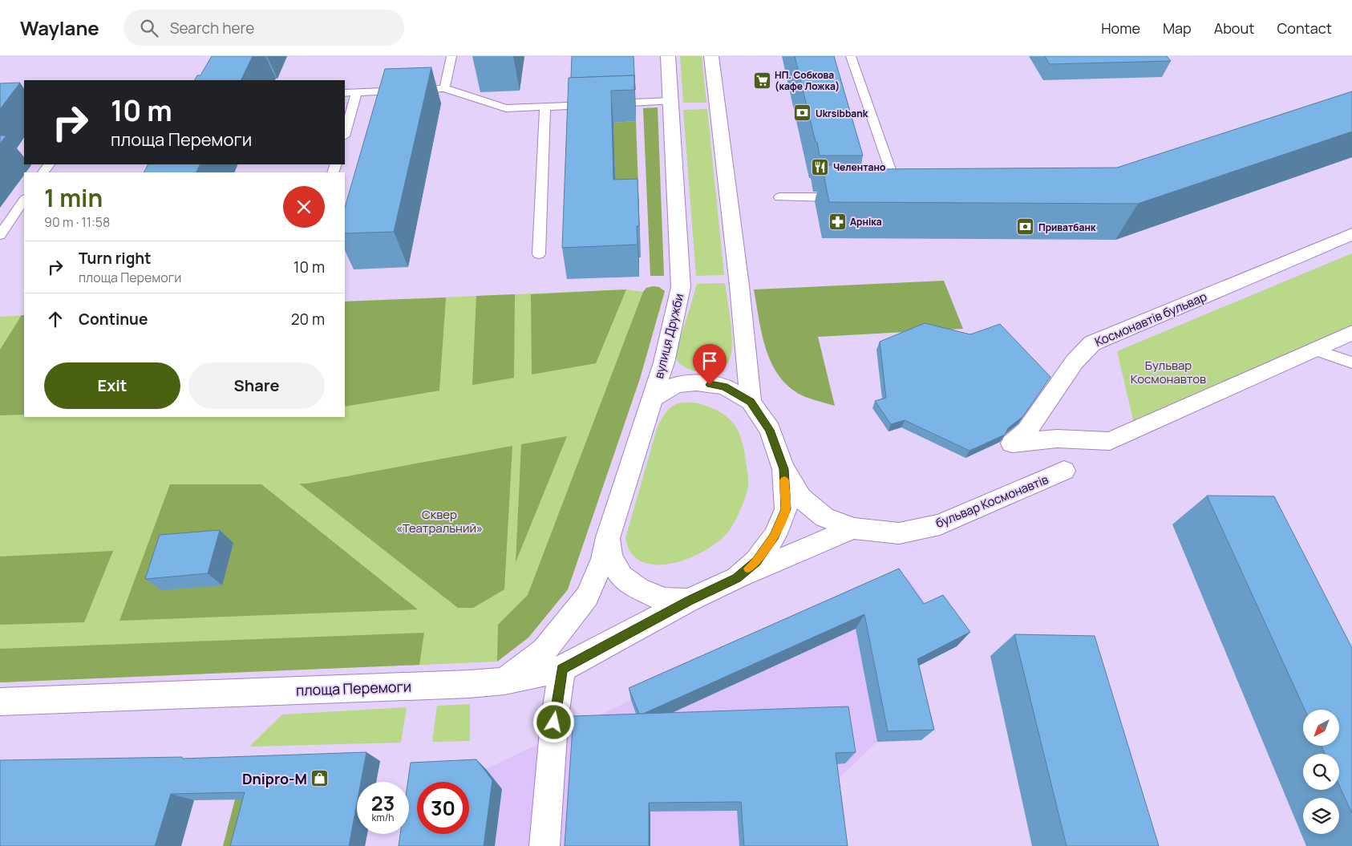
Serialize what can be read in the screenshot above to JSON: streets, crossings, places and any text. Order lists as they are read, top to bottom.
{
  "streets": {
    "street": [
      "Космонавтів бульвар",
      "вулиця Дружби",
      "бульвар Космонавтів",
      "площа Перемоги"
    ]
  },
  "crossings": [
    ["вулиця Дружби", "площа Перемоги"],
    ["бульвар Космонавтів", "площа Перемоги"]
  ],
  "parks": ["Бульвар Космонавтов", "Сквер «Театральний»"],
  "places": {
    "supermarket": ["НП. Собкова (кафе Ложка)"],
    "bank": ["Ukrsibbank", "Приватбанк"],
    "restaurant": ["Челентано"],
    "pharmacy": ["Арніка"],
    "shop": ["Dnipro-M"]
  },
  "north": "bottom left",
  "page": {
    "header": "Waylane",
    "search": "Search here",
    "nav": [
      "Home",
      "Map",
      "About",
      "Contact"
    ],
    "turn": ["10 m", "площа Перемоги"],
    "heading": ["1 min", "90 m · 11:58"],
    "list": [
      {
        "name": "Turn right",
        "note": "площа Перемоги",
        "value": "10 m"
      },
      {
        "name": "Continue",
        "value": "20 m"
      }
    ],
    "buttons": ["Exit", "Share"],
    "speed": "23 km/h",
    "limit": "30"
  }
}
